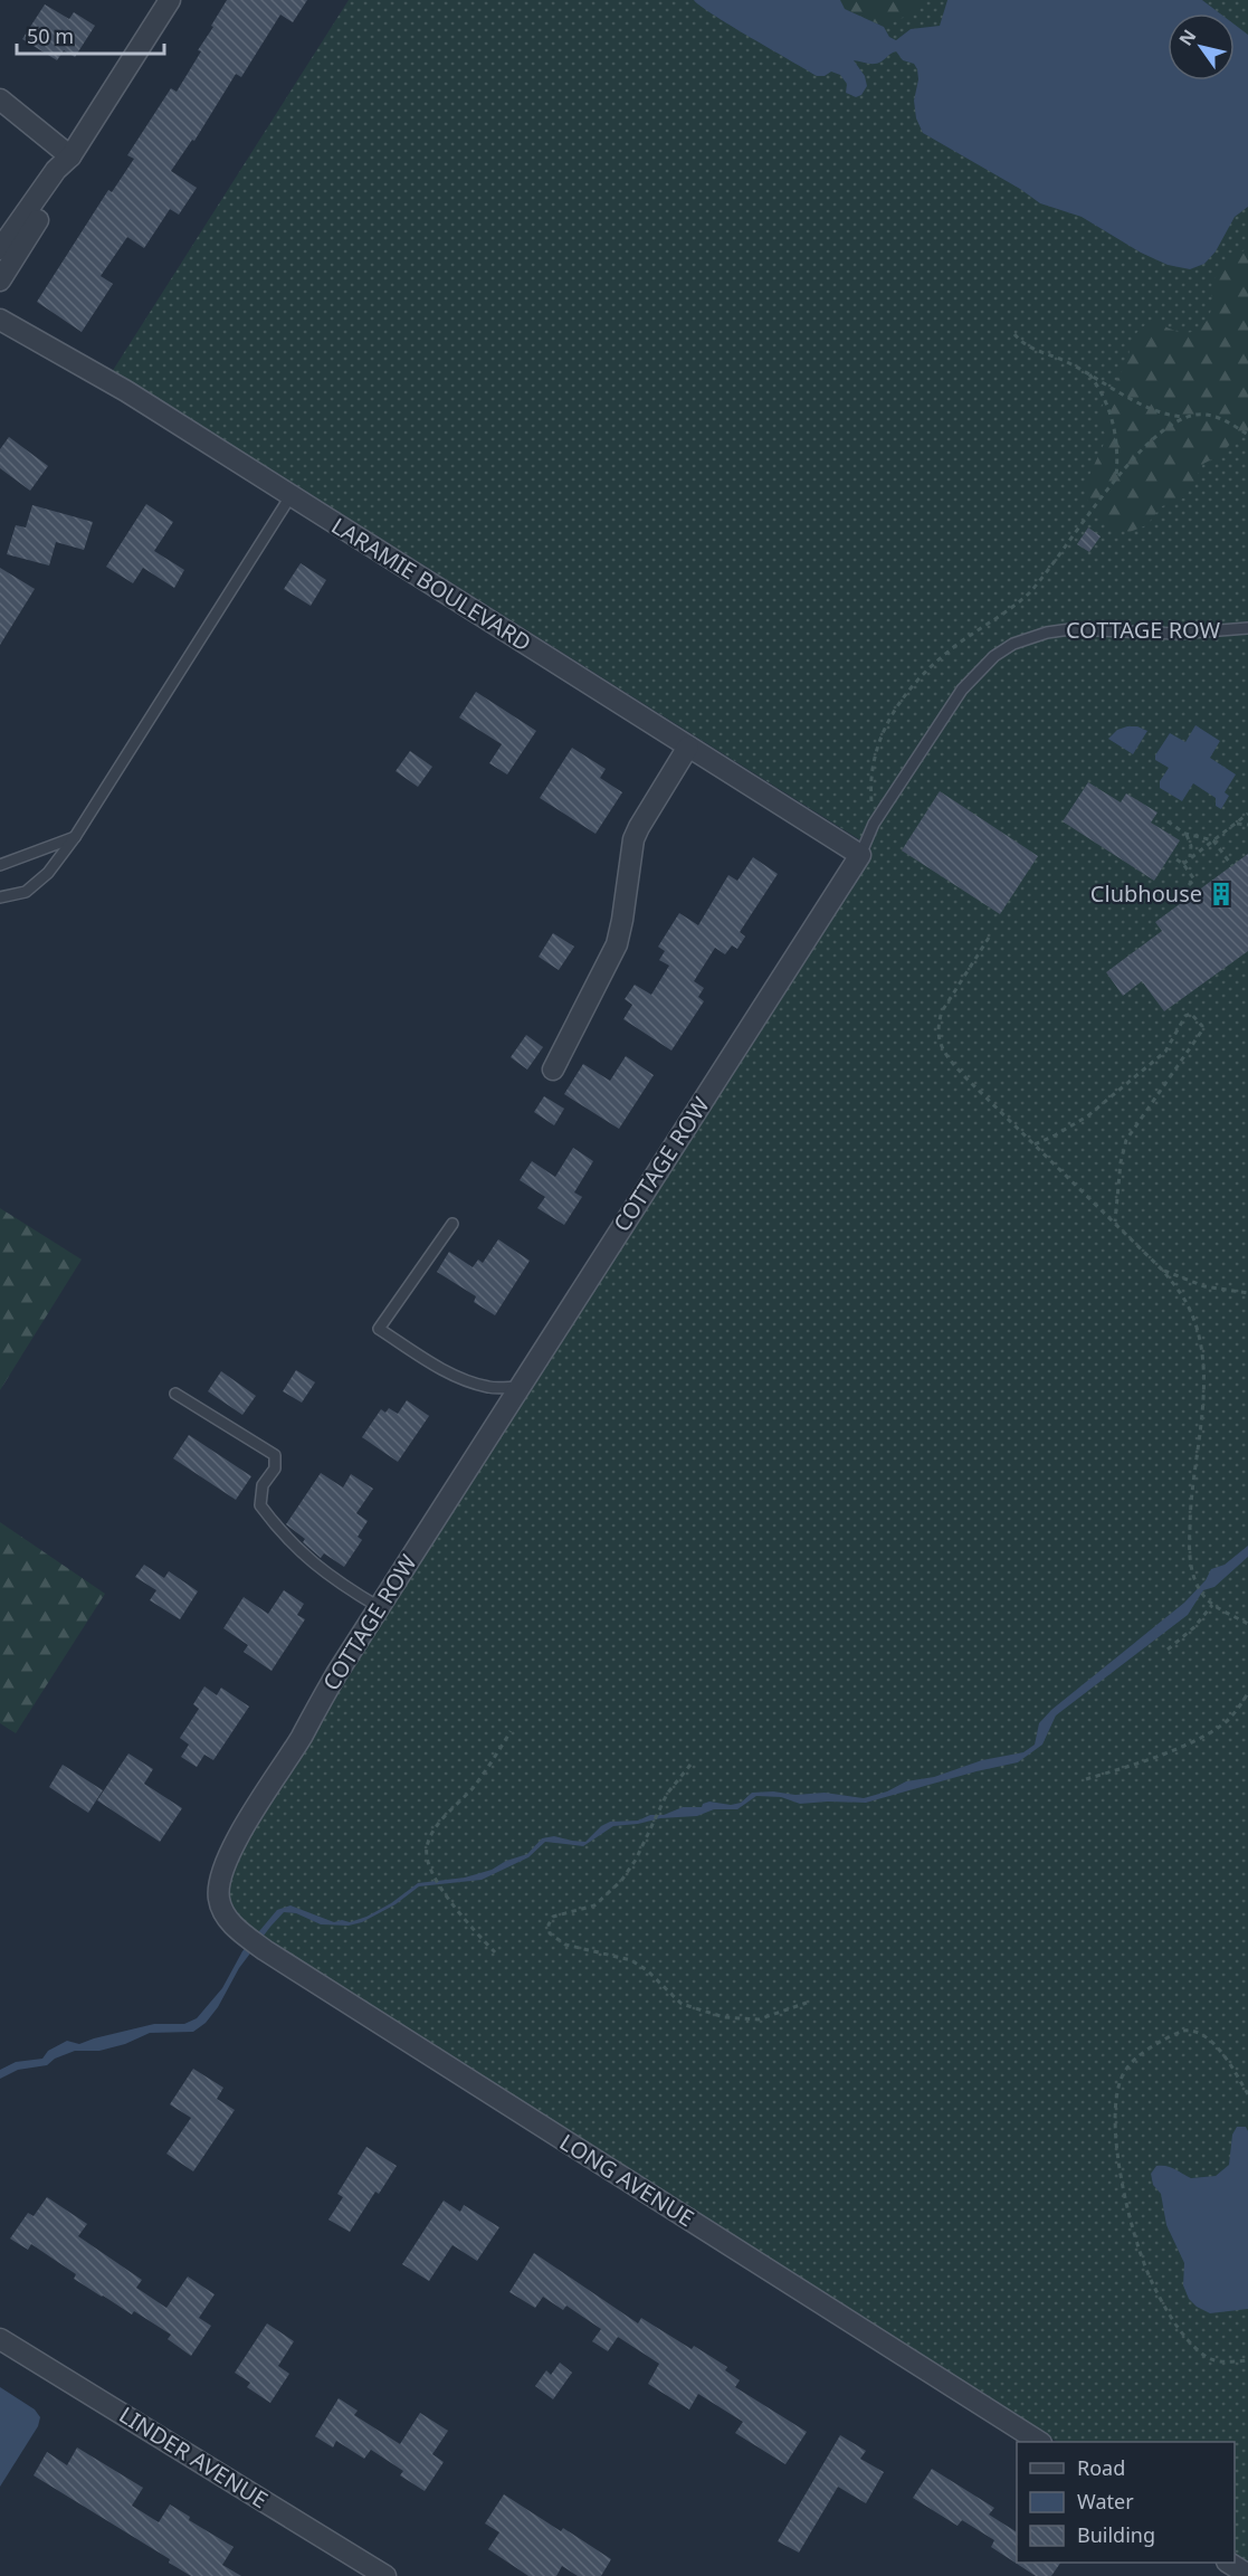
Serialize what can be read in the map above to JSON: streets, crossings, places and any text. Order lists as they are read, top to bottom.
{
  "streets": {
    "street": [
      "LARAMIE BOULEVARD",
      "COTTAGE ROW",
      "LONG AVENUE",
      "LINDER AVENUE"
    ]
  },
  "crossings": [
    ["LARAMIE BOULEVARD", "COTTAGE ROW"],
    ["COTTAGE ROW", "LONG AVENUE"]
  ],
  "places": {
    "building": ["Clubhouse"]
  },
  "legend": ["Road", "Water", "Building"],
  "scale_bar": "50 m",
  "north": "top left"
}
